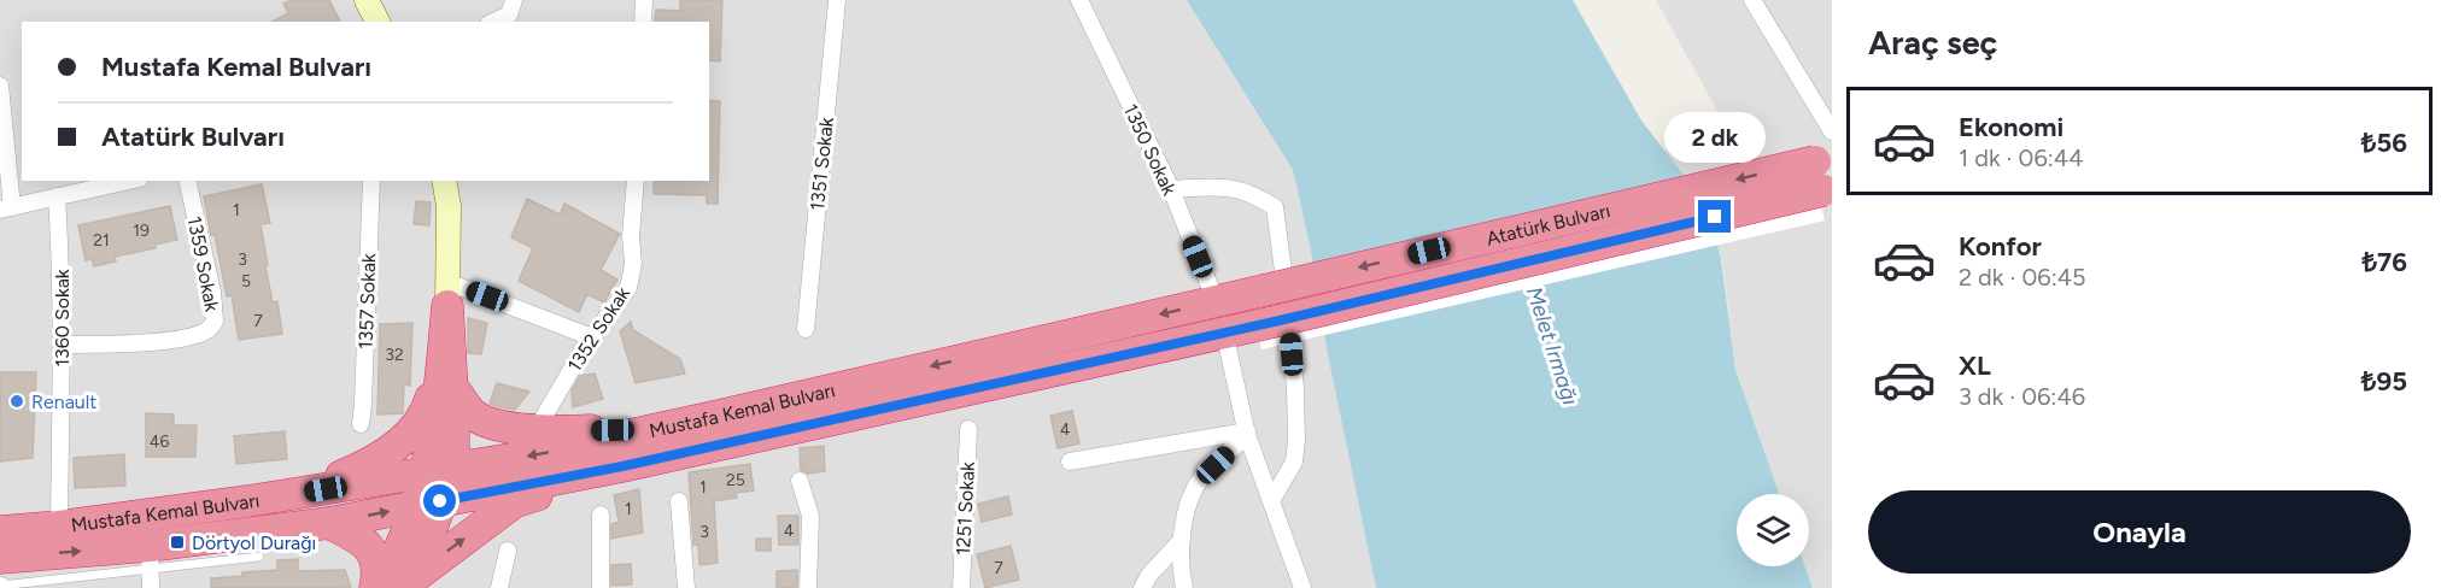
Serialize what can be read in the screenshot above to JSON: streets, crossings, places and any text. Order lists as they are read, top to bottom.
{
  "streets": {
    "highway": ["Atatürk Bulvarı", "Mustafa Kemal Bulvarı"],
    "street": [
      "1350 Sokak",
      "1351 Sokak",
      "1359 Sokak",
      "1357 Sokak",
      "1360 Sokak",
      "1352 Sokak",
      "1251 Sokak"
    ]
  },
  "crossings": [
    ["1350 Sokak", "Mustafa Kemal Bulvarı"],
    ["Atatürk Bulvarı", "Mustafa Kemal Bulvarı"],
    ["1359 Sokak", "1360 Sokak"],
    ["1360 Sokak", "Mustafa Kemal Bulvarı"]
  ],
  "water": ["Melet Irmağı"],
  "places": {
    "other": ["Renault"],
    "transit": ["Dörtyol Durağı"]
  },
  "house_numbers": [
    "1",
    "19",
    "21",
    "3",
    "5",
    "7",
    "32",
    "4",
    "46",
    "25",
    "1",
    "1",
    "4",
    "3",
    "7"
  ],
  "page": {
    "heading": "Araç seç",
    "banner": ["Mustafa Kemal Bulvarı", "Atatürk Bulvarı"],
    "list": [
      {
        "name": "Ekonomi",
        "note": "1 dk · 06:44",
        "value": "₺56"
      },
      {
        "name": "Konfor",
        "note": "2 dk · 06:45",
        "value": "₺76"
      },
      {
        "name": "XL",
        "note": "3 dk · 06:46",
        "value": "₺95"
      }
    ],
    "bubble": "2 dk",
    "buttons": "Onayla"
  }
}
